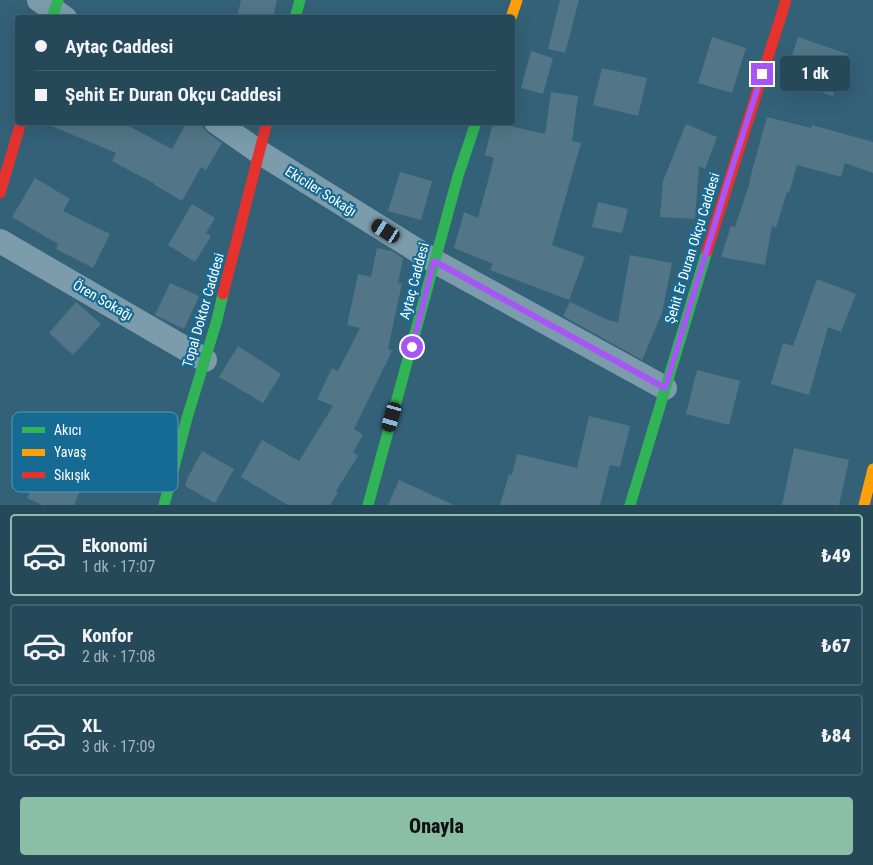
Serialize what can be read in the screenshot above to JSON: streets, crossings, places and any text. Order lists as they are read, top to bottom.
{
  "streets": {
    "street": [
      "Ekiciler Sokağı",
      "Şehit Er Duran Okçu Caddesi",
      "Aytaç Caddesi",
      "Ören Sokağı",
      "Topal Doktor Caddesi"
    ]
  },
  "crossings": [
    ["Ekiciler Sokağı", "Şehit Er Duran Okçu Caddesi"],
    ["Ekiciler Sokağı", "Aytaç Caddesi"],
    ["Ekiciler Sokağı", "Topal Doktor Caddesi"],
    ["Ören Sokağı", "Topal Doktor Caddesi"]
  ],
  "legend": ["Akıcı", "Yavaş", "Sıkışık"],
  "page": {
    "banner": ["Aytaç Caddesi", "Şehit Er Duran Okçu Caddesi"],
    "bubble": "1 dk",
    "list": [
      {
        "name": "Ekonomi",
        "note": "1 dk · 17:07",
        "value": "₺49"
      },
      {
        "name": "Konfor",
        "note": "2 dk · 17:08",
        "value": "₺67"
      },
      {
        "name": "XL",
        "note": "3 dk · 17:09",
        "value": "₺84"
      }
    ],
    "buttons": "Onayla"
  }
}
